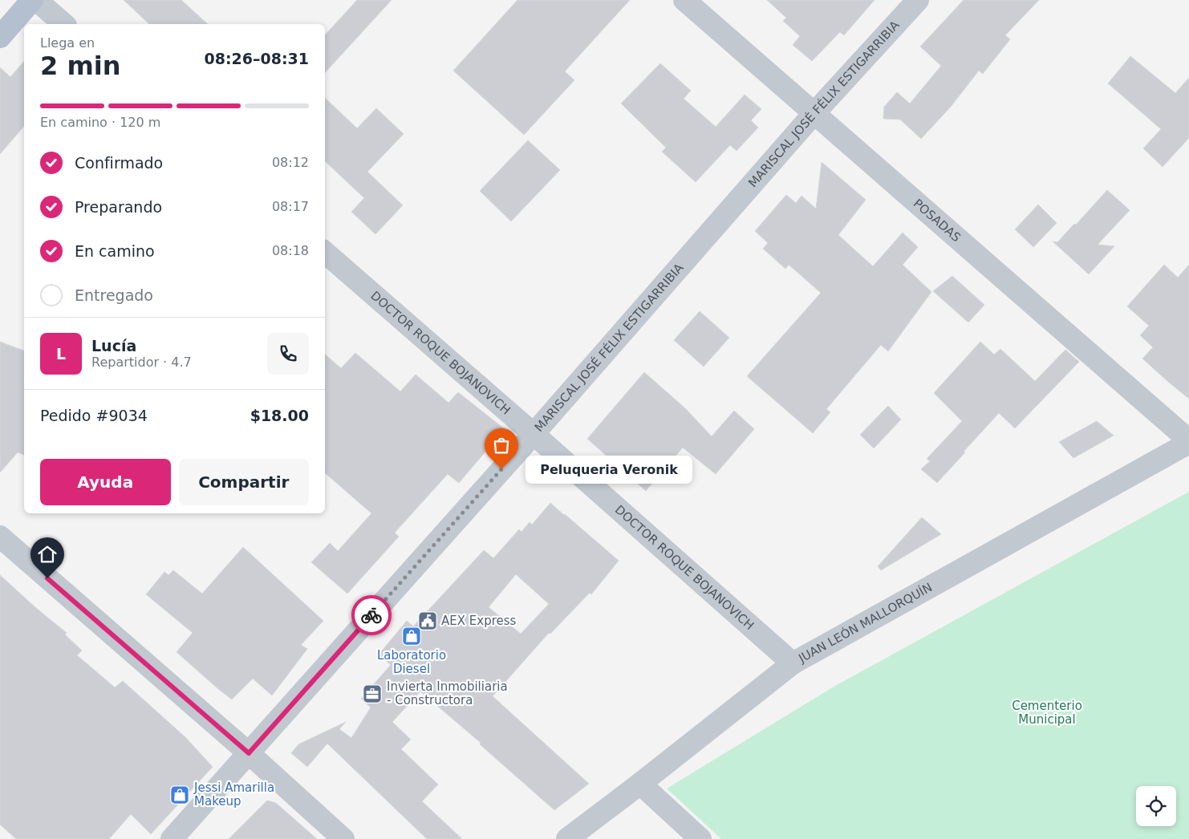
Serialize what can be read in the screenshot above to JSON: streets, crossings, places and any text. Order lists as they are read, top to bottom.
{
  "streets": {
    "street": [
      "MARISCAL JOSÉ FÉLIX ESTIGARRIBIA",
      "POSADAS",
      "DOCTOR ROQUE BOJANOVICH",
      "JUAN LEÓN MALLORQUÍN"
    ]
  },
  "crossings": [
    ["MARISCAL JOSÉ FÉLIX ESTIGARRIBIA", "POSADAS"],
    ["MARISCAL JOSÉ FÉLIX ESTIGARRIBIA", "DOCTOR ROQUE BOJANOVICH"],
    ["POSADAS", "JUAN LEÓN MALLORQUÍN"],
    ["DOCTOR ROQUE BOJANOVICH", "JUAN LEÓN MALLORQUÍN"]
  ],
  "parks": ["Cementerio Municipal"],
  "places": {
    "other": ["Peluqueria Veronik"],
    "public building": ["AEX Express"],
    "shop": ["Laboratorio Diesel", "Jessi Amarilla Makeup"],
    "office": ["Invierta Inmobiliaria - Constructora"]
  },
  "page": {
    "heading": ["2 min", "Llega en", "08:26–08:31"],
    "panel": [
      "Lucía",
      "Repartidor · 4.7",
      "Pedido #9034",
      "$18.00"
    ],
    "bar": "En camino · 120 m",
    "list": [
      ["Confirmado", "08:12"],
      ["Preparando", "08:17"],
      ["En camino", "08:18"],
      "Entregado"
    ],
    "round": "L",
    "buttons": ["Ayuda", "Compartir"],
    "bubble": "Peluqueria Veronik"
  }
}
